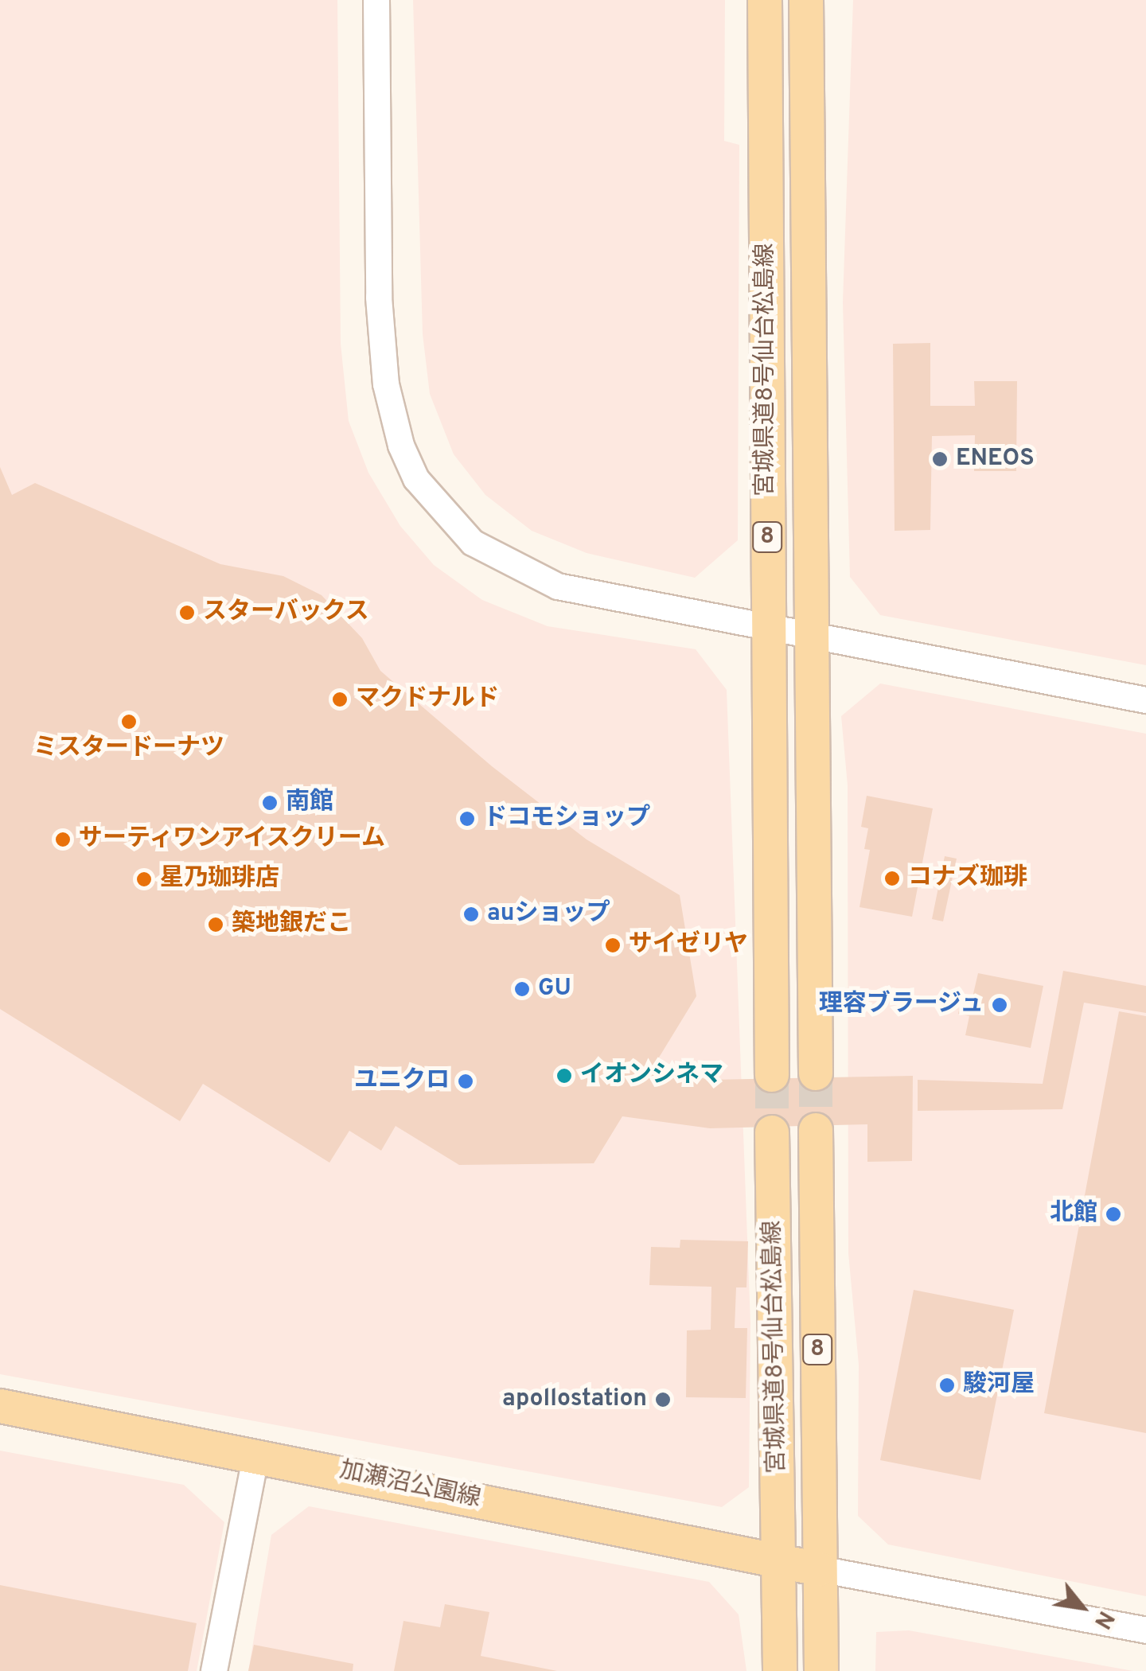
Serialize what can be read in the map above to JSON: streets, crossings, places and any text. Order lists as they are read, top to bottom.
{
  "streets": {
    "main road": ["宮城県道8号仙台松島線", "8", "加瀬沼公園線"]
  },
  "crossings": [
    ["宮城県道8号仙台松島線", "8"],
    ["宮城県道8号仙台松島線", "加瀬沼公園線"],
    ["8", "加瀬沼公園線"]
  ],
  "places": [
    "ENEOS",
    "スターバックス",
    "マクドナルド",
    "ミスタードーナツ",
    "南館",
    "ドコモショップ",
    "サーティワンアイスクリーム",
    "コナズ珈琲",
    "星乃珈琲店",
    "auショップ",
    "築地銀だこ",
    "サイゼリヤ",
    "GU",
    "理容ブラージュ",
    "イオンシネマ",
    "ユニクロ",
    "北館",
    "駿河屋",
    "apollostation"
  ],
  "north": "bottom right"
}
